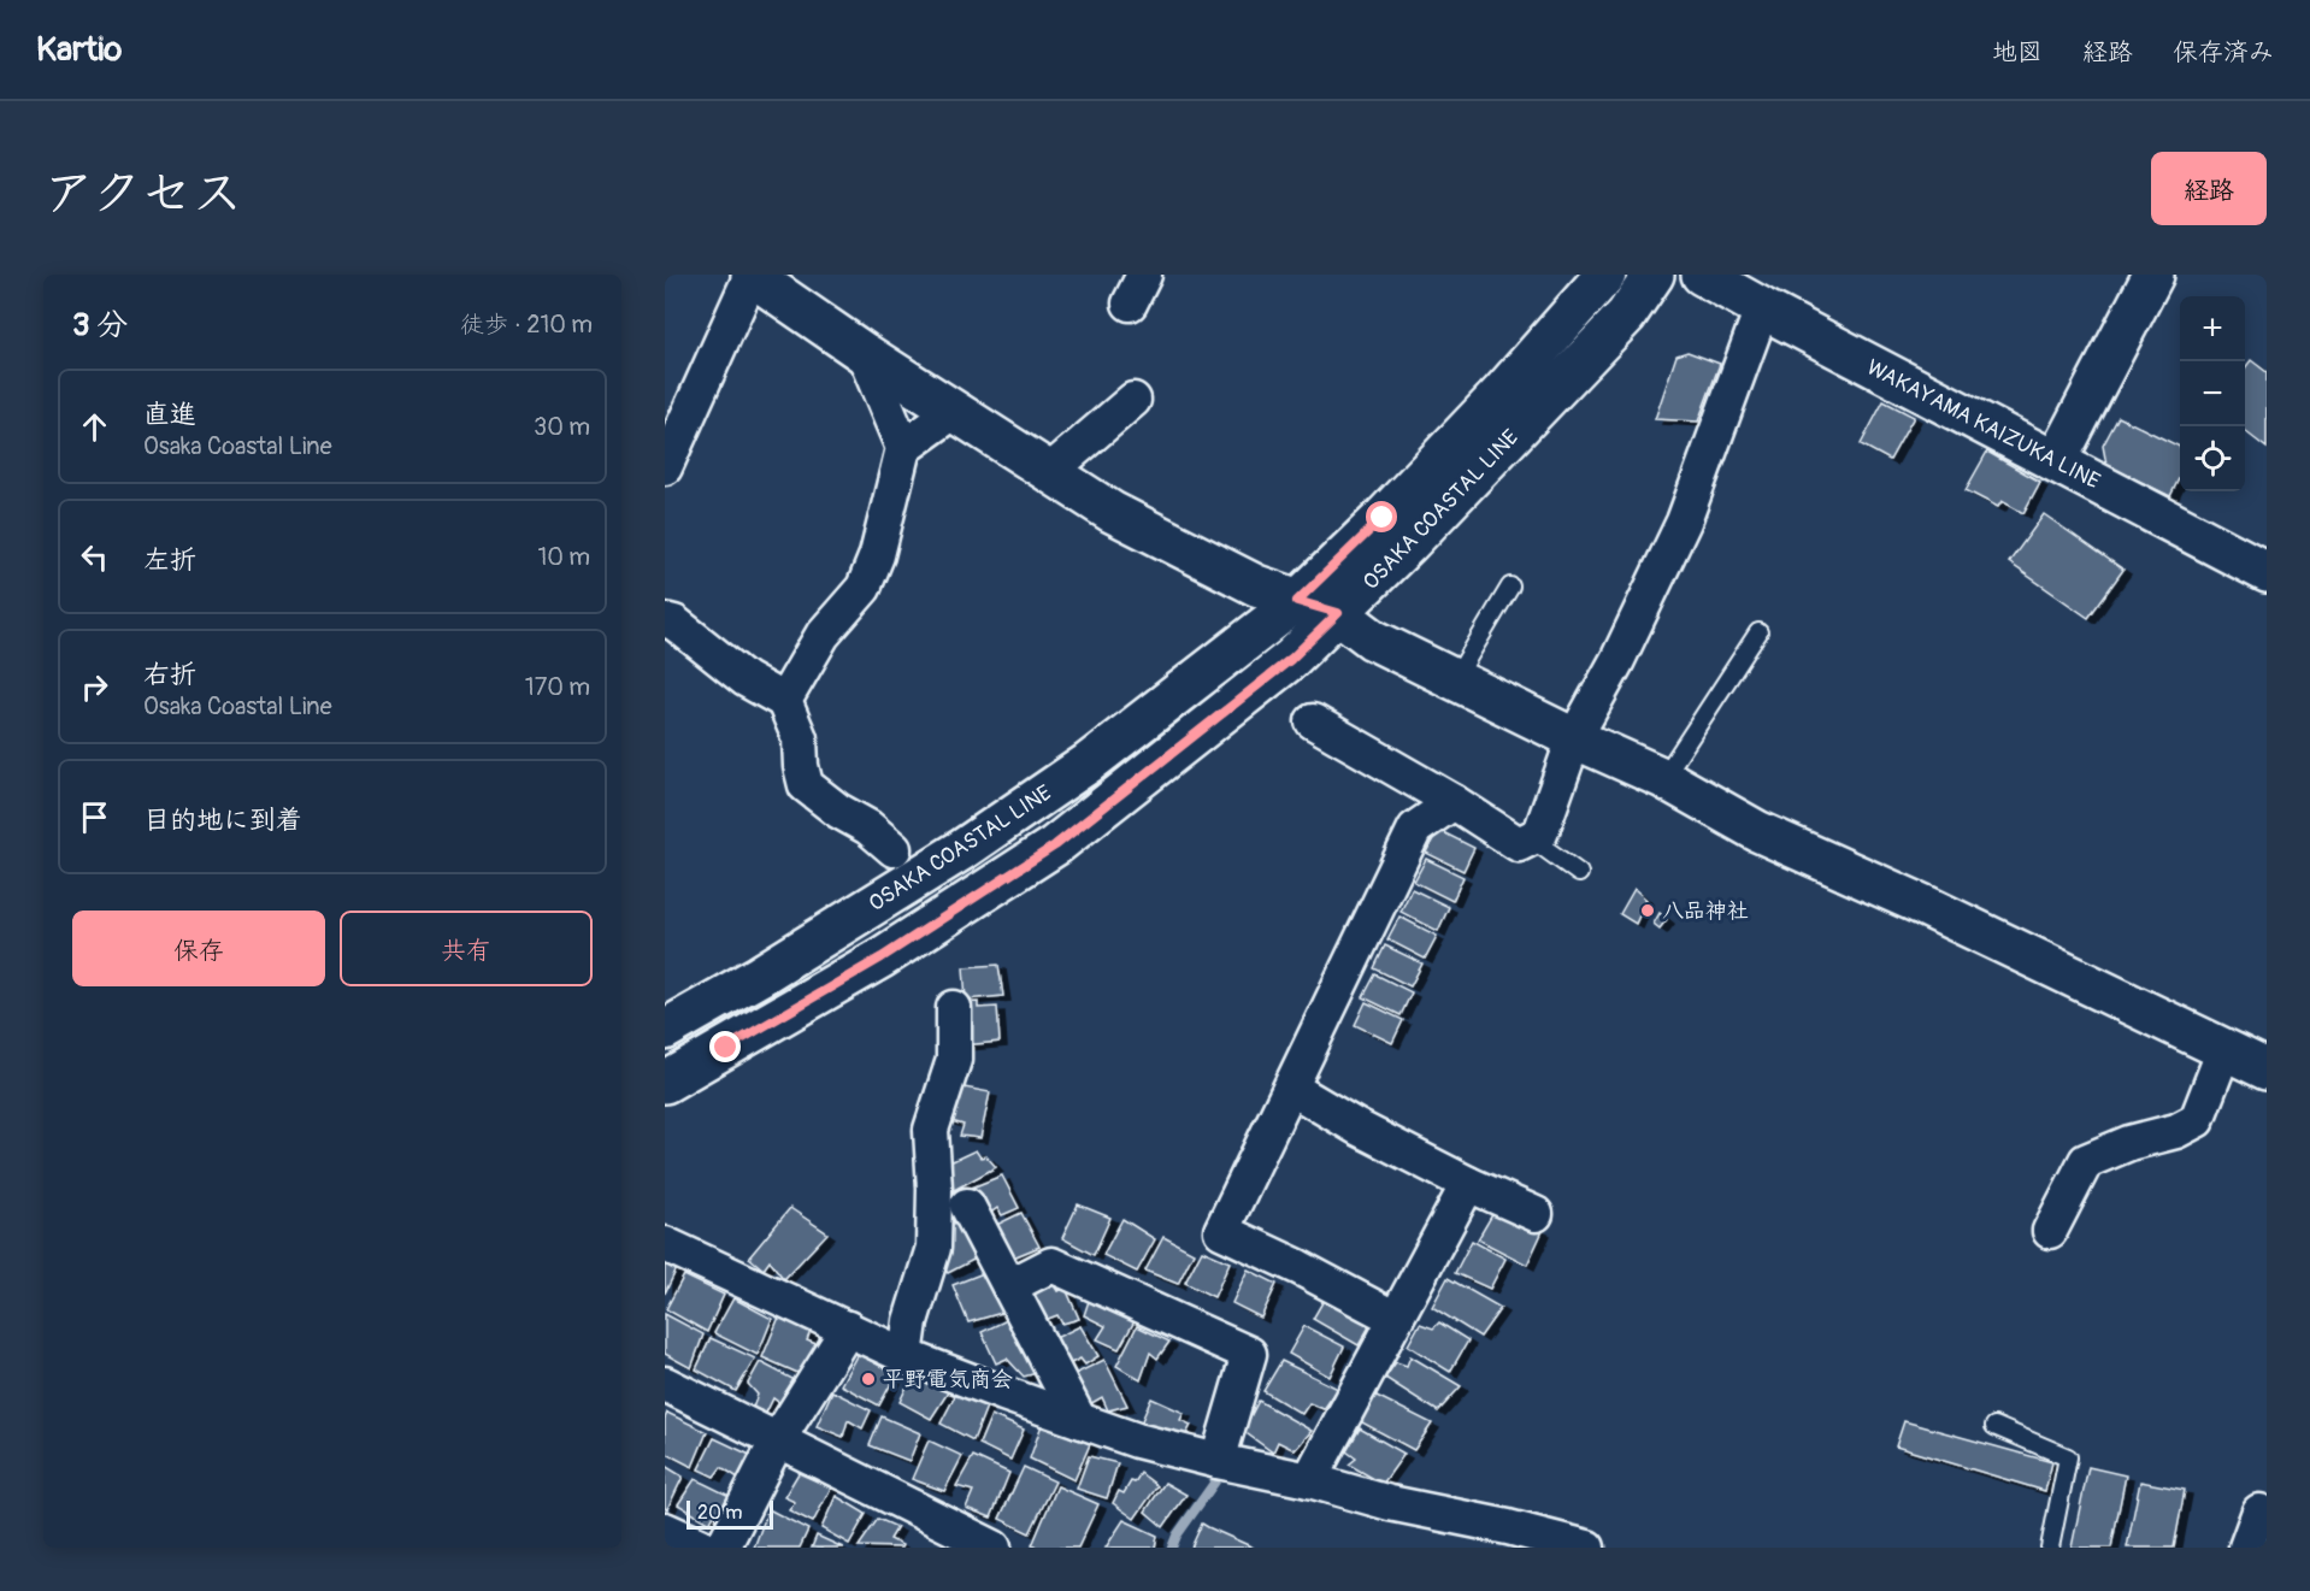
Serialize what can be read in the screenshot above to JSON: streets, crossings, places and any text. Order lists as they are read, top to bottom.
{
  "streets": {
    "main road": ["WAKAYAMA KAIZUKA LINE", "OSAKA COASTAL LINE"]
  },
  "places": ["八品神社", "平野電気商会"],
  "scale_bar": "20 m",
  "page": {
    "header": "Kartio",
    "nav": ["地図", "経路", "保存済み"],
    "title": "アクセス",
    "buttons": [
      "経路",
      ["保存", "共有"]
    ],
    "heading": ["3 分", "徒歩 · 210 m"],
    "map_buttons": ["+", "−"],
    "list": [
      ["直進", "Osaka Coastal Line", "30 m"],
      ["左折", "10 m"],
      ["右折", "Osaka Coastal Line", "170 m"],
      "目的地に到着"
    ],
    "scale": "20 m"
  }
}
